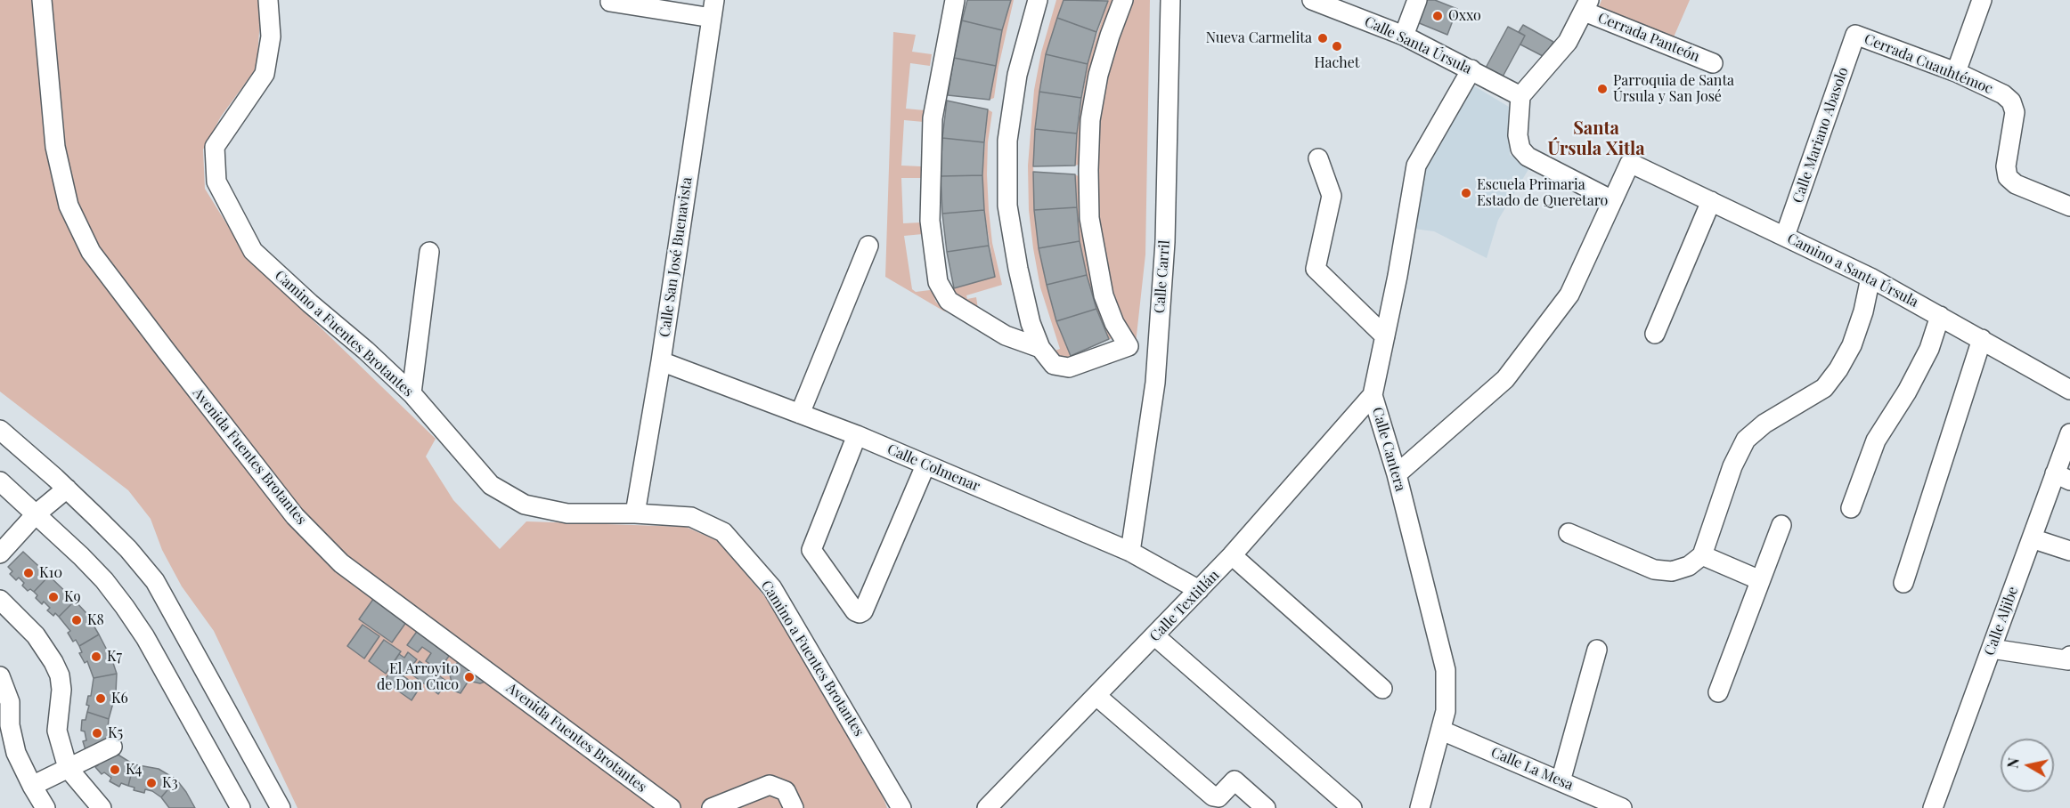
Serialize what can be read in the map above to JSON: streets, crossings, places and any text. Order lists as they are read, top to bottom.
{
  "streets": {
    "street": [
      "Cerrada Panteón",
      "Calle Santa Úrsula",
      "Cerrada Cuauhtémoc",
      "Calle Mariano Abasolo",
      "Calle San José Buenavista",
      "Camino a Santa Úrsula",
      "Calle Carril",
      "Camino a Fuentes Brotantes",
      "Calle Cantera",
      "Avenida Fuentes Brotantes",
      "Calle Colmenar",
      "Calle Textitlán",
      "Calle Aljibe",
      "Calle La Mesa"
    ]
  },
  "crossings": [
    ["Calle Santa Úrsula", "Calle Cantera"],
    ["Cerrada Cuauhtémoc", "Calle Mariano Abasolo"],
    ["Calle Mariano Abasolo", "Camino a Santa Úrsula"],
    ["Calle San José Buenavista", "Camino a Fuentes Brotantes"],
    ["Calle San José Buenavista", "Calle Colmenar"],
    ["Calle Carril", "Calle Colmenar"],
    ["Calle Cantera", "Calle Textitlán"],
    ["Calle Cantera", "Calle La Mesa"],
    ["Calle Colmenar", "Calle Textitlán"]
  ],
  "districts": ["Santa Úrsula Xitla"],
  "places": [
    "Oxxo",
    "Nueva Carmelita",
    "Hachet",
    "Parroquia de Santa Úrsula y San José",
    "Escuela Primaria Estado de Queretaro",
    "K10",
    "K9",
    "K8",
    "K7",
    "El Arroyito de Don Cuco",
    "K6",
    "K5",
    "K4",
    "K3"
  ],
  "north": "left"
}
